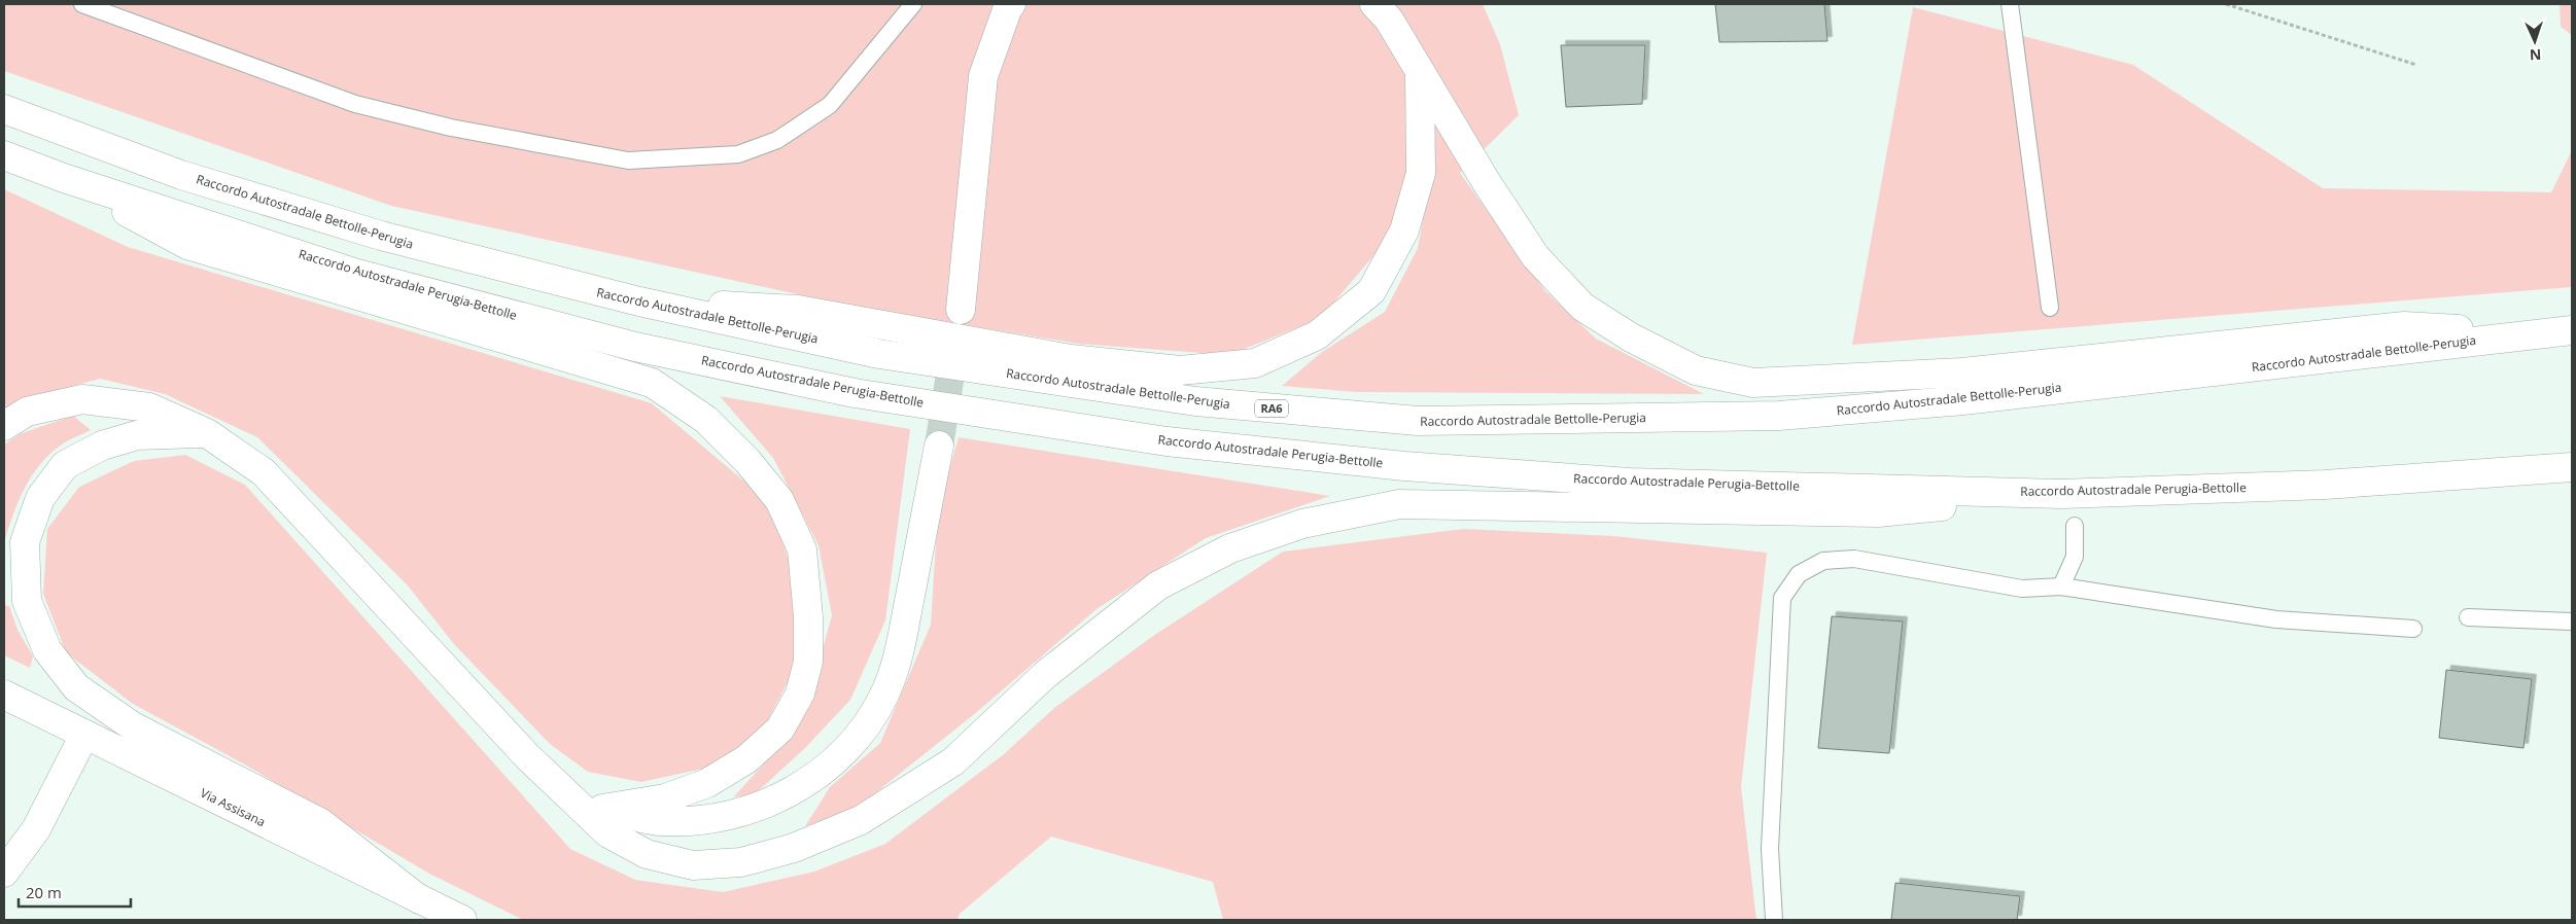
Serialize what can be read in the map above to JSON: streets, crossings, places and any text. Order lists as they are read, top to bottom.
{
  "streets": {
    "main road": [
      "Raccordo Autostradale Bettolle-Perugia",
      "Raccordo Autostradale Perugia-Bettolle",
      "RA6",
      "Via Assisana"
    ]
  },
  "scale_bar": "20 m",
  "north": "bottom"
}
